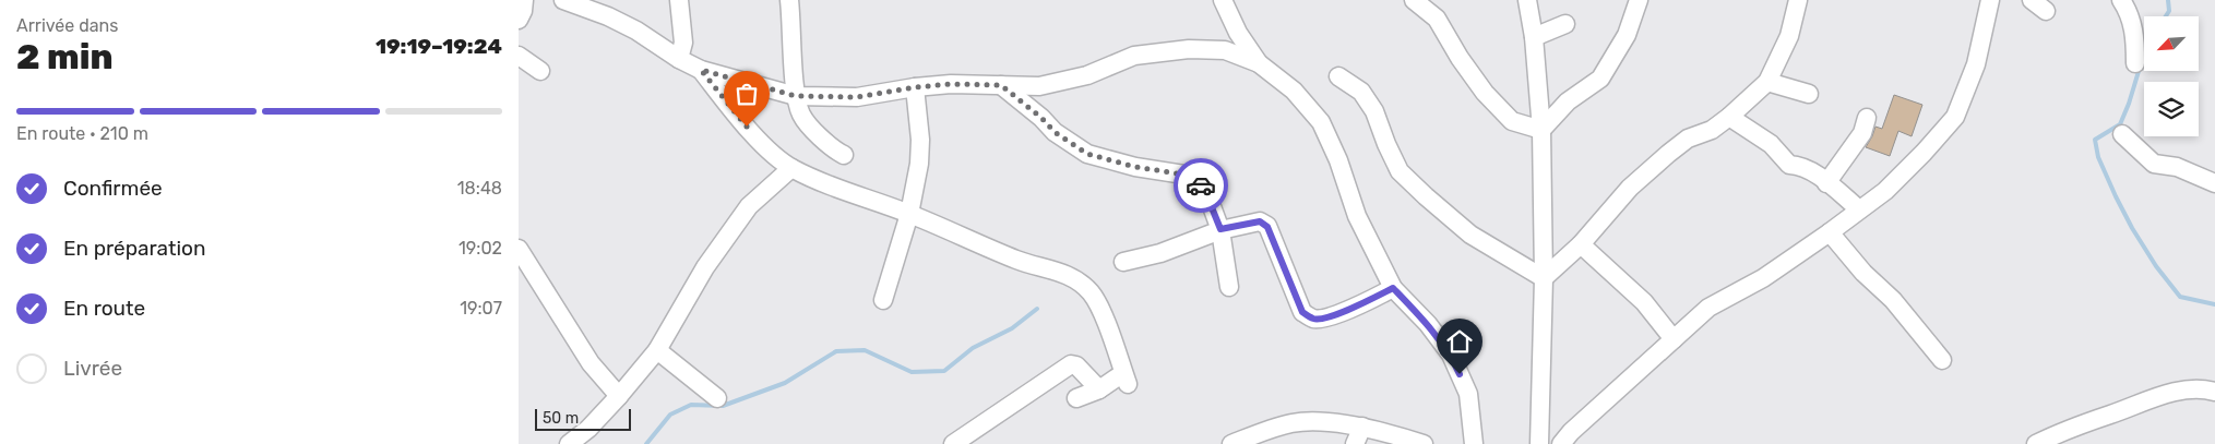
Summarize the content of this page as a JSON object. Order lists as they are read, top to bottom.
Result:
{
  "scale_bar": "50 m",
  "north": "bottom left",
  "page": {
    "heading": ["2 min", "Arrivée dans", "19:19–19:24"],
    "bar": "En route · 210 m",
    "list": [
      ["Confirmée", "18:48"],
      ["En préparation", "19:02"],
      ["En route", "19:07"],
      "Livrée"
    ],
    "scale": "50 m"
  }
}
